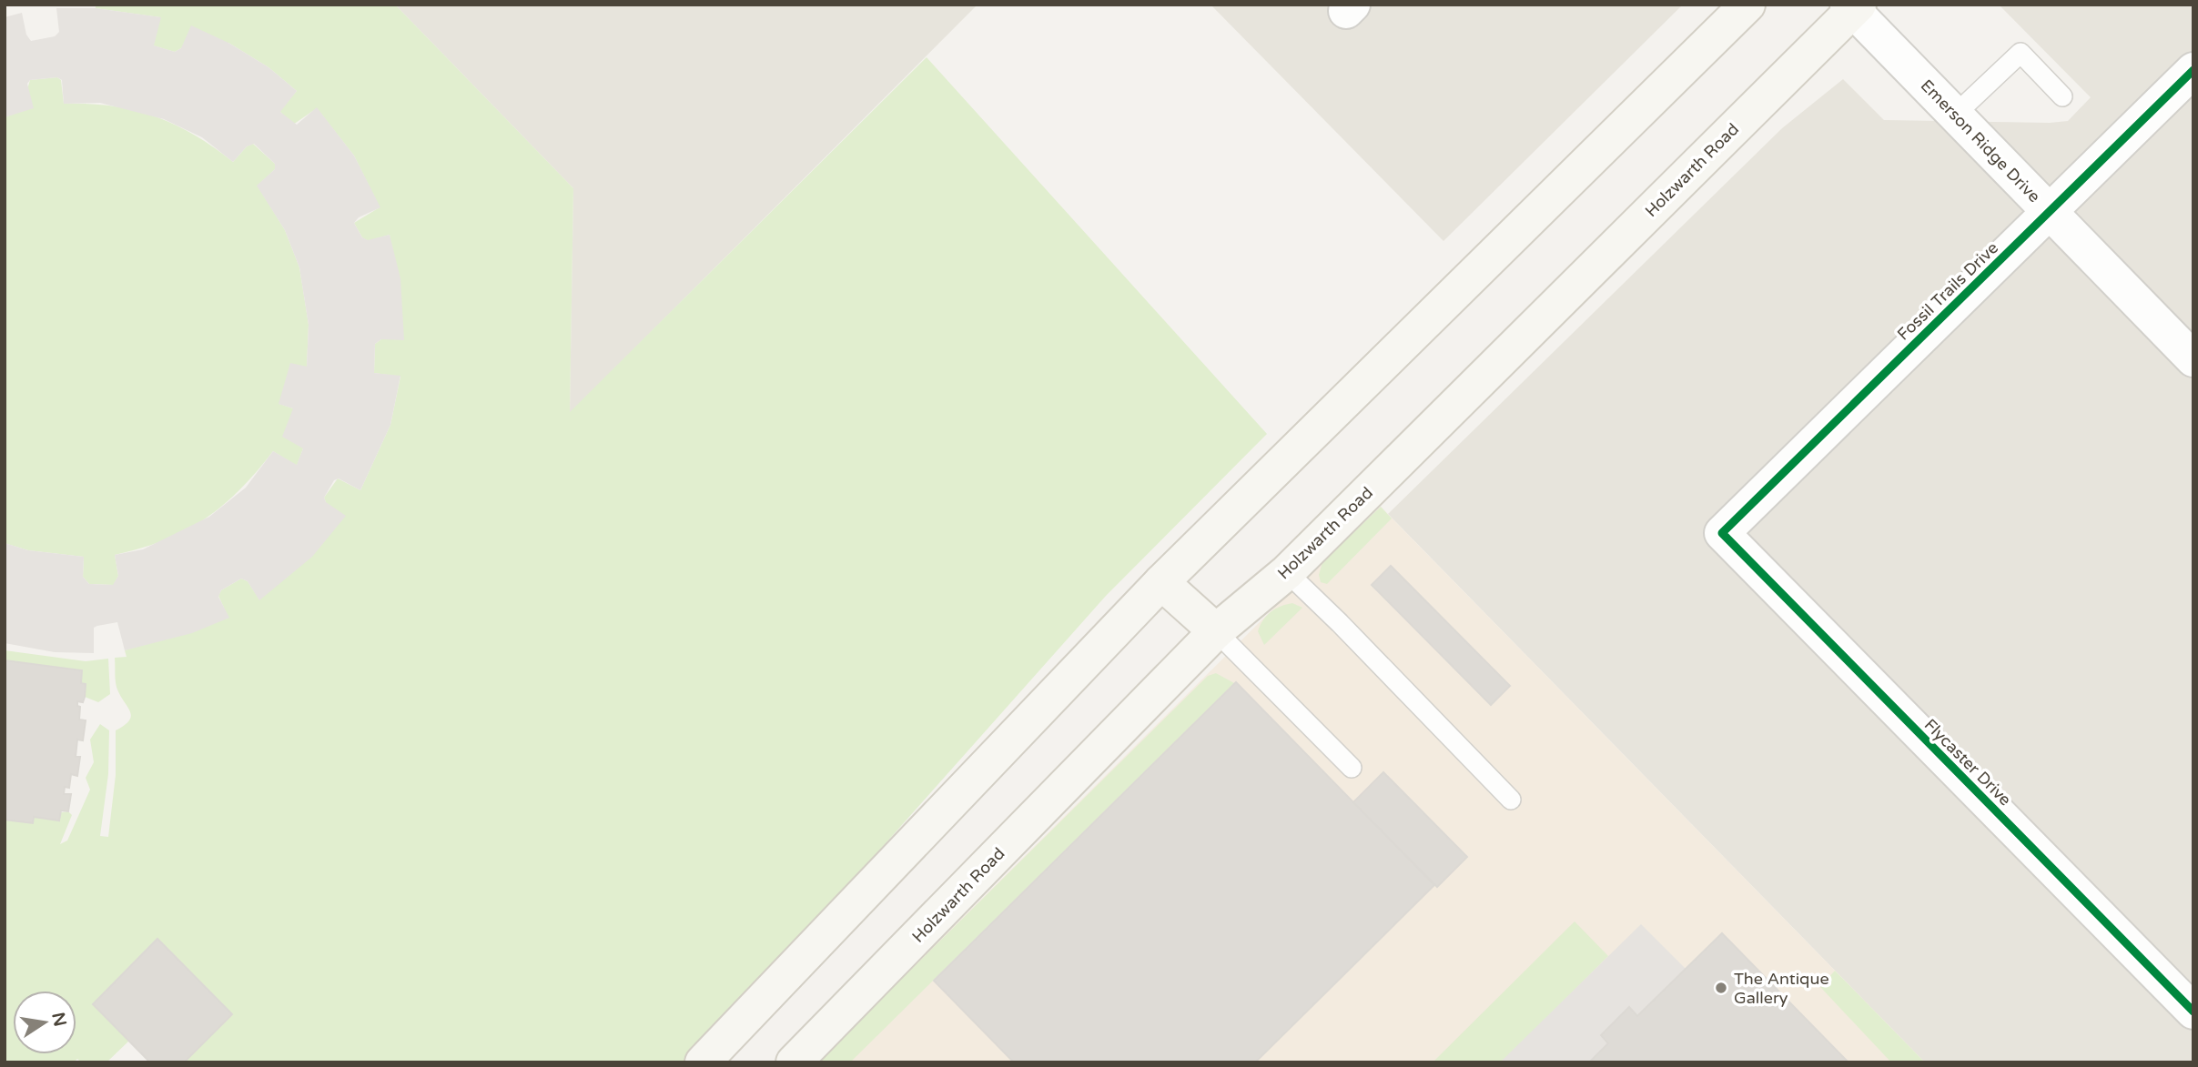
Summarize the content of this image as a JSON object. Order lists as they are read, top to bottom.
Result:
{
  "streets": {
    "main road": ["Holzwarth Road"],
    "street": ["Emerson Ridge Drive", "Fossil Trails Drive", "Flycaster Drive"]
  },
  "crossings": [
    ["Emerson Ridge Drive", "Holzwarth Road"],
    ["Emerson Ridge Drive", "Fossil Trails Drive"],
    ["Fossil Trails Drive", "Flycaster Drive"]
  ],
  "places": ["The Antique Gallery"],
  "north": "right"
}
